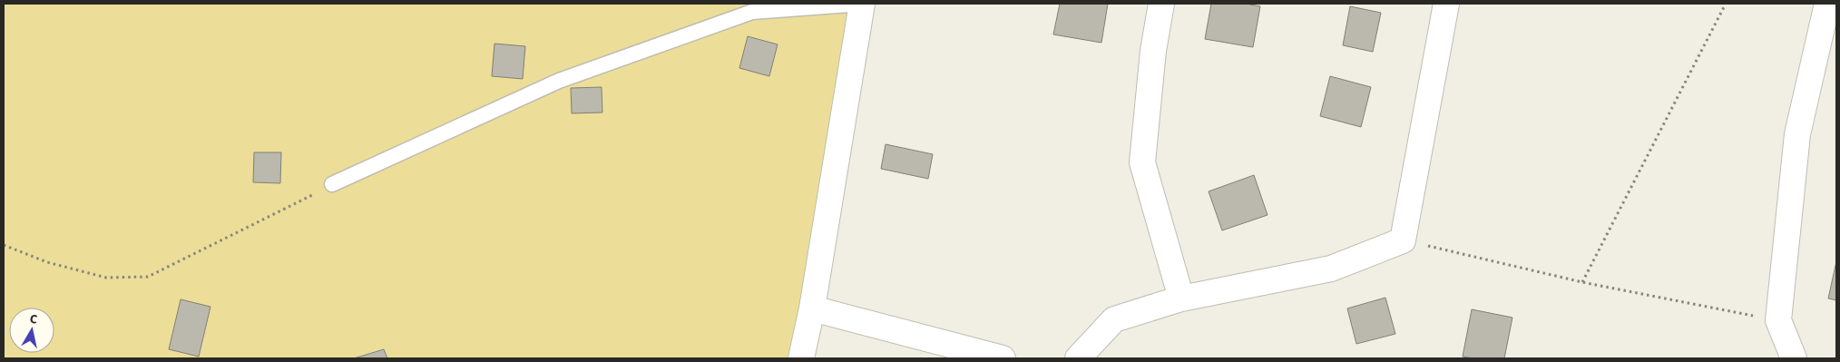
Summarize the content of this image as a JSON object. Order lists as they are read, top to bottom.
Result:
{
  "north": "top"
}
